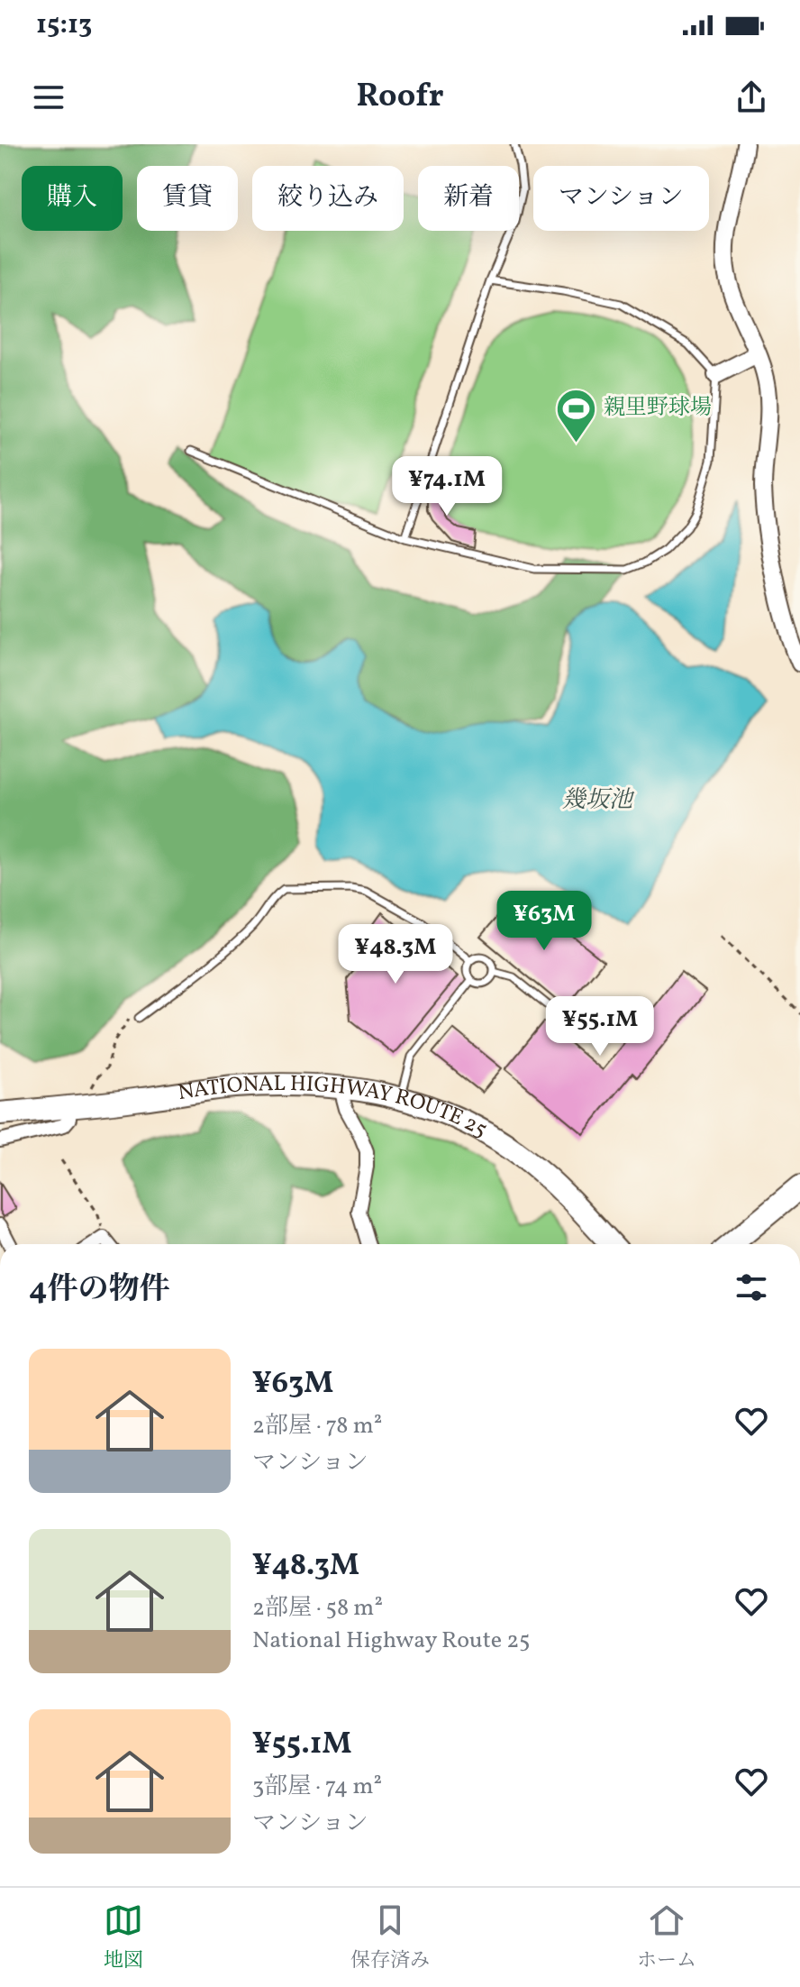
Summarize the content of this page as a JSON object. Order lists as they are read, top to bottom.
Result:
{
  "streets": {
    "main road": ["NATIONAL HIGHWAY ROUTE 25"]
  },
  "water": ["幾坂池"],
  "places": {
    "sports": ["親里野球場"]
  },
  "page": {
    "status": "15:13",
    "header": "Roofr",
    "chip": [
      "購入",
      "賃貸",
      "絞り込み",
      "新着",
      "マンション"
    ],
    "price": [
      "¥74.1M",
      "¥63M",
      "¥48.3M",
      "¥55.1M"
    ],
    "heading": "4件の物件",
    "list": [
      {
        "name": "¥63M",
        "note": "2部屋 · 78 m² · マンション"
      },
      {
        "name": "¥48.3M",
        "note": "2部屋 · 58 m² · National Highway Route 25"
      },
      {
        "name": "¥55.1M",
        "note": "3部屋 · 74 m² · マンション"
      }
    ],
    "tabs": ["地図", "保存済み", "ホーム"]
  }
}
